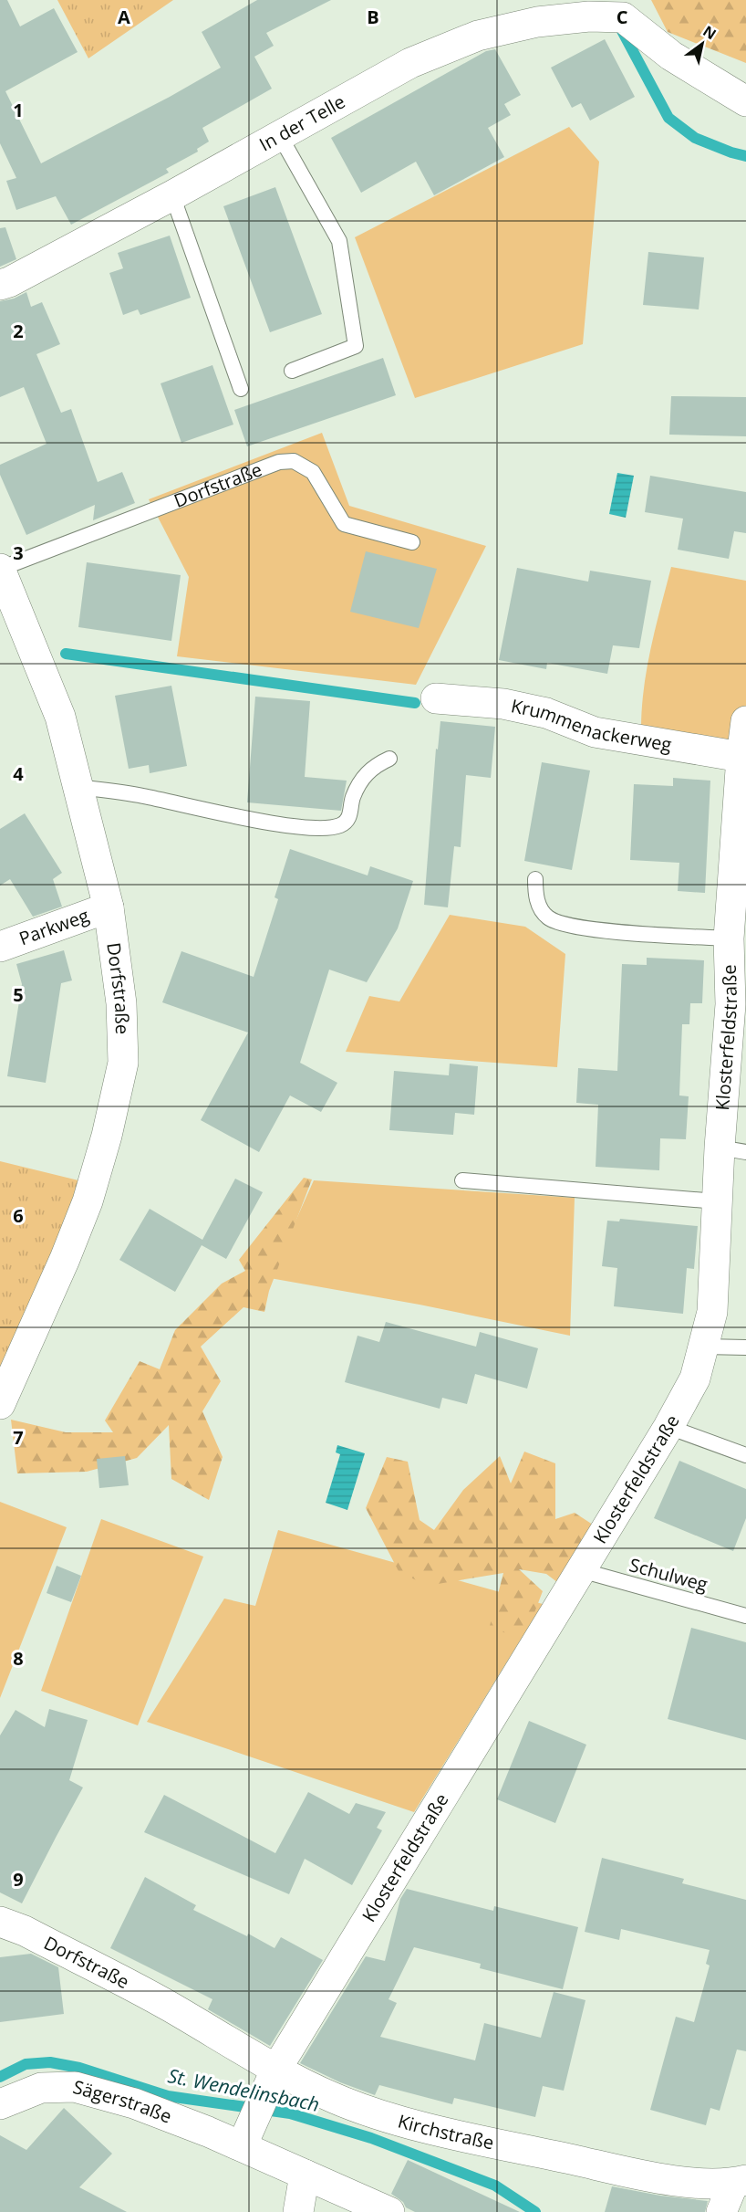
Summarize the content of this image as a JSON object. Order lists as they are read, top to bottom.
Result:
{
  "streets": {
    "street": [
      "In der Telle",
      "Dorfstraße",
      "Krummenackerweg",
      "Parkweg",
      "Klosterfeldstraße",
      "Sägerstraße",
      "Kirchstraße"
    ],
    "lane": ["Schulweg"]
  },
  "crossings": [
    ["Dorfstraße", "Parkweg"],
    ["Dorfstraße", "Kirchstraße"],
    ["Krummenackerweg", "Klosterfeldstraße"],
    ["Klosterfeldstraße", "Schulweg"],
    ["Klosterfeldstraße", "Sägerstraße"],
    ["Klosterfeldstraße", "Kirchstraße"]
  ],
  "water": ["St. Wendelinsbach"],
  "north": "top right",
  "grid": {
    "columns": ["A", "B", "C"],
    "rows": [
      "1",
      "2",
      "3",
      "4",
      "5",
      "6",
      "7",
      "8",
      "9"
    ]
  }
}
